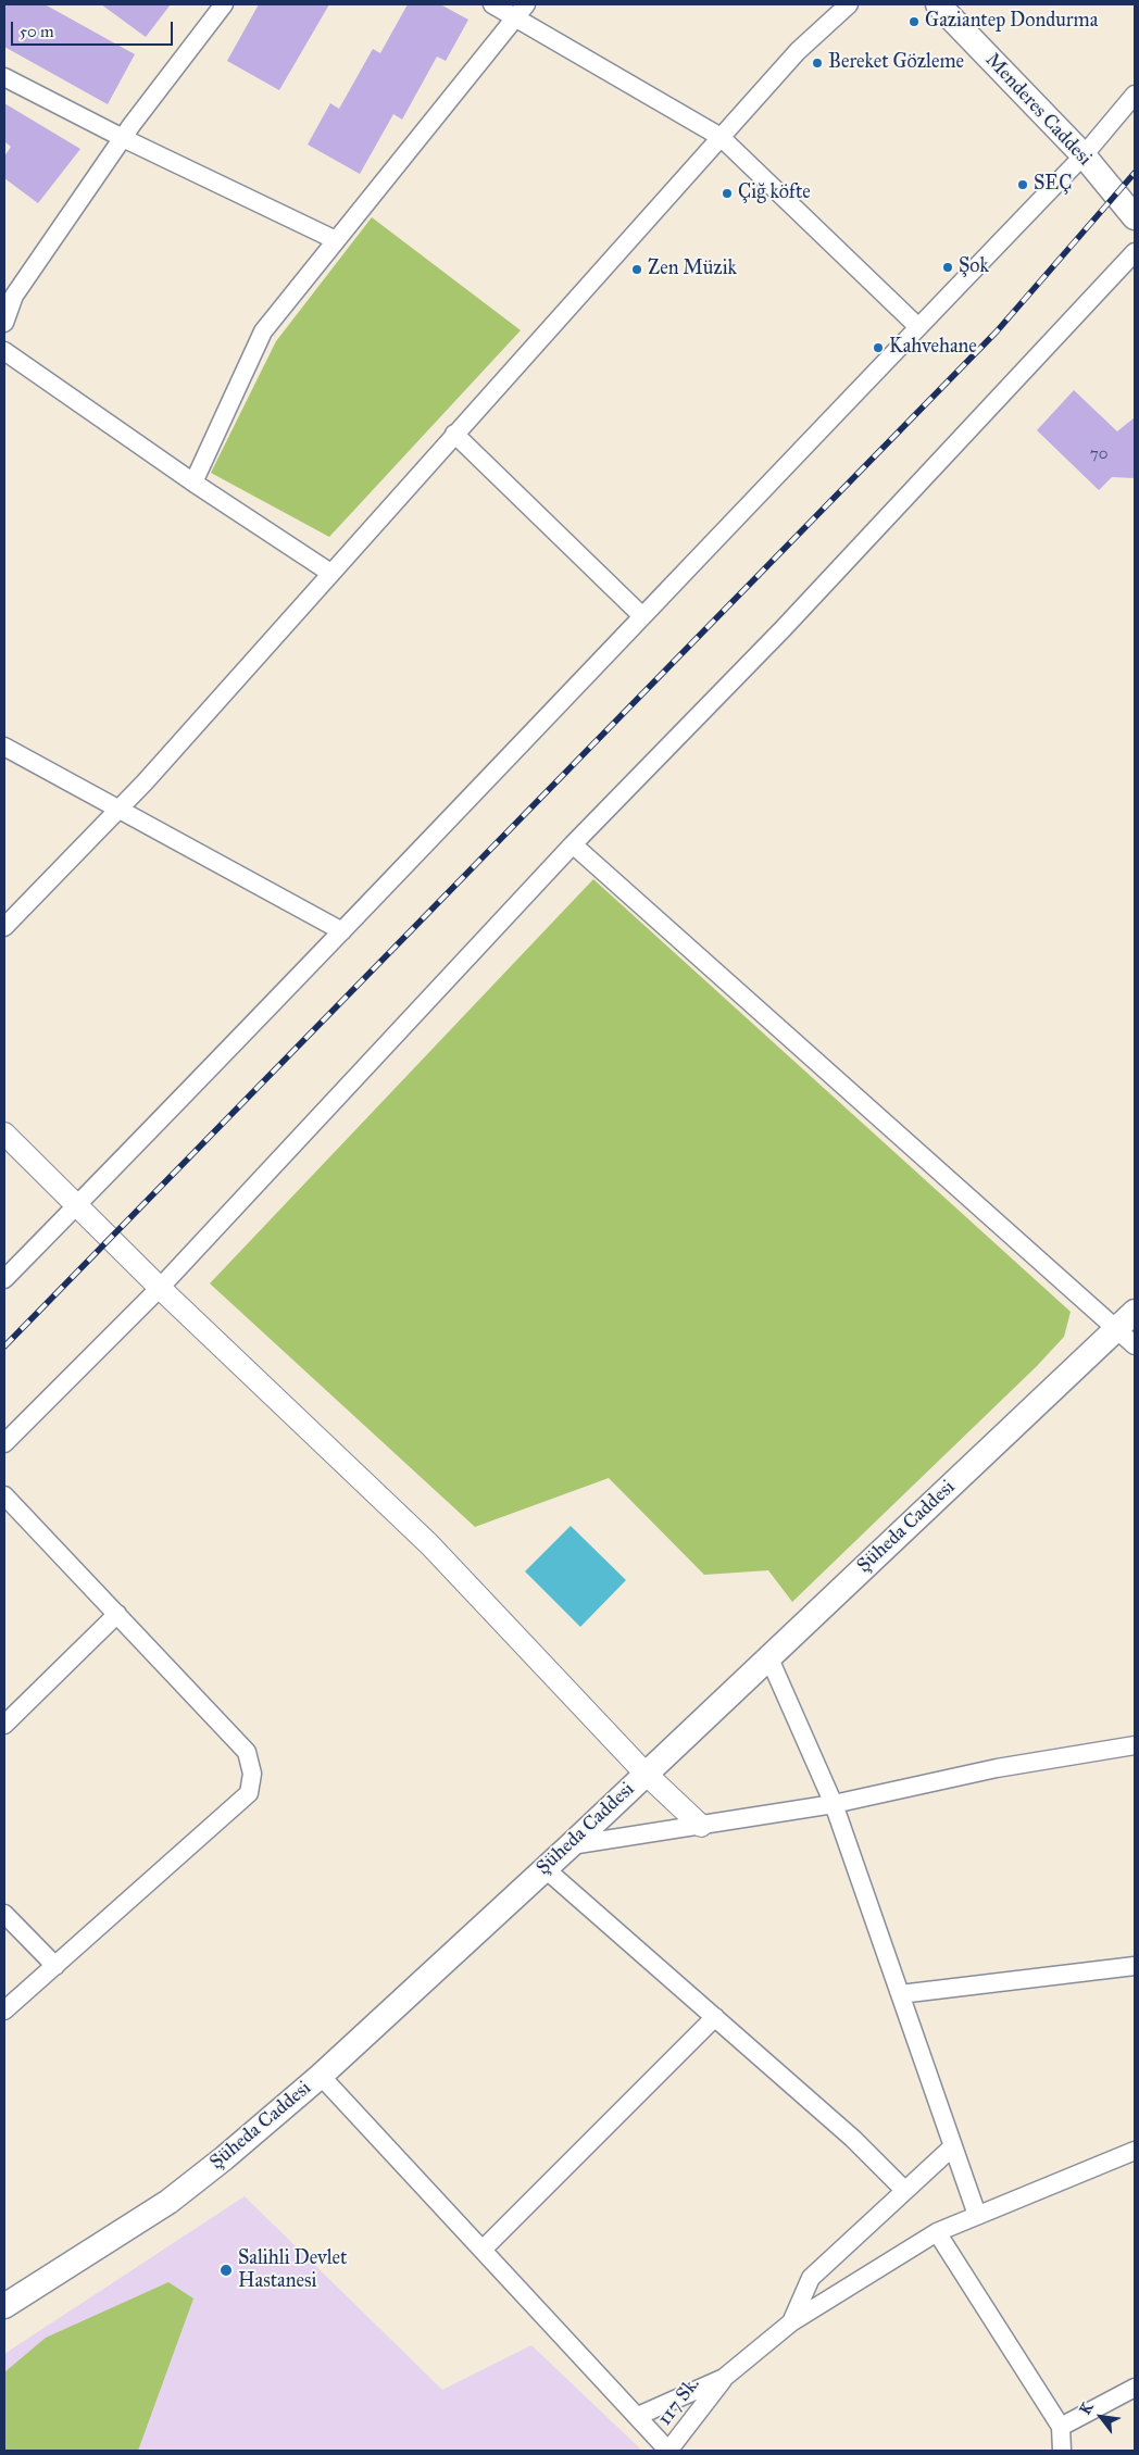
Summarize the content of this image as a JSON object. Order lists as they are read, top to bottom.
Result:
{
  "streets": {
    "main road": ["Menderes Caddesi", "Şüheda Caddesi"],
    "street": ["117 Sk."]
  },
  "places": [
    "Gaziantep Dondurma",
    "Bereket Gözleme",
    "SEÇ",
    "Çiğ köfte",
    "Şok",
    "Zen Müzik",
    "Kahvehane",
    "Salihli Devlet Hastanesi"
  ],
  "house_numbers": ["70"],
  "scale_bar": "50 m",
  "north": "top left"
}
